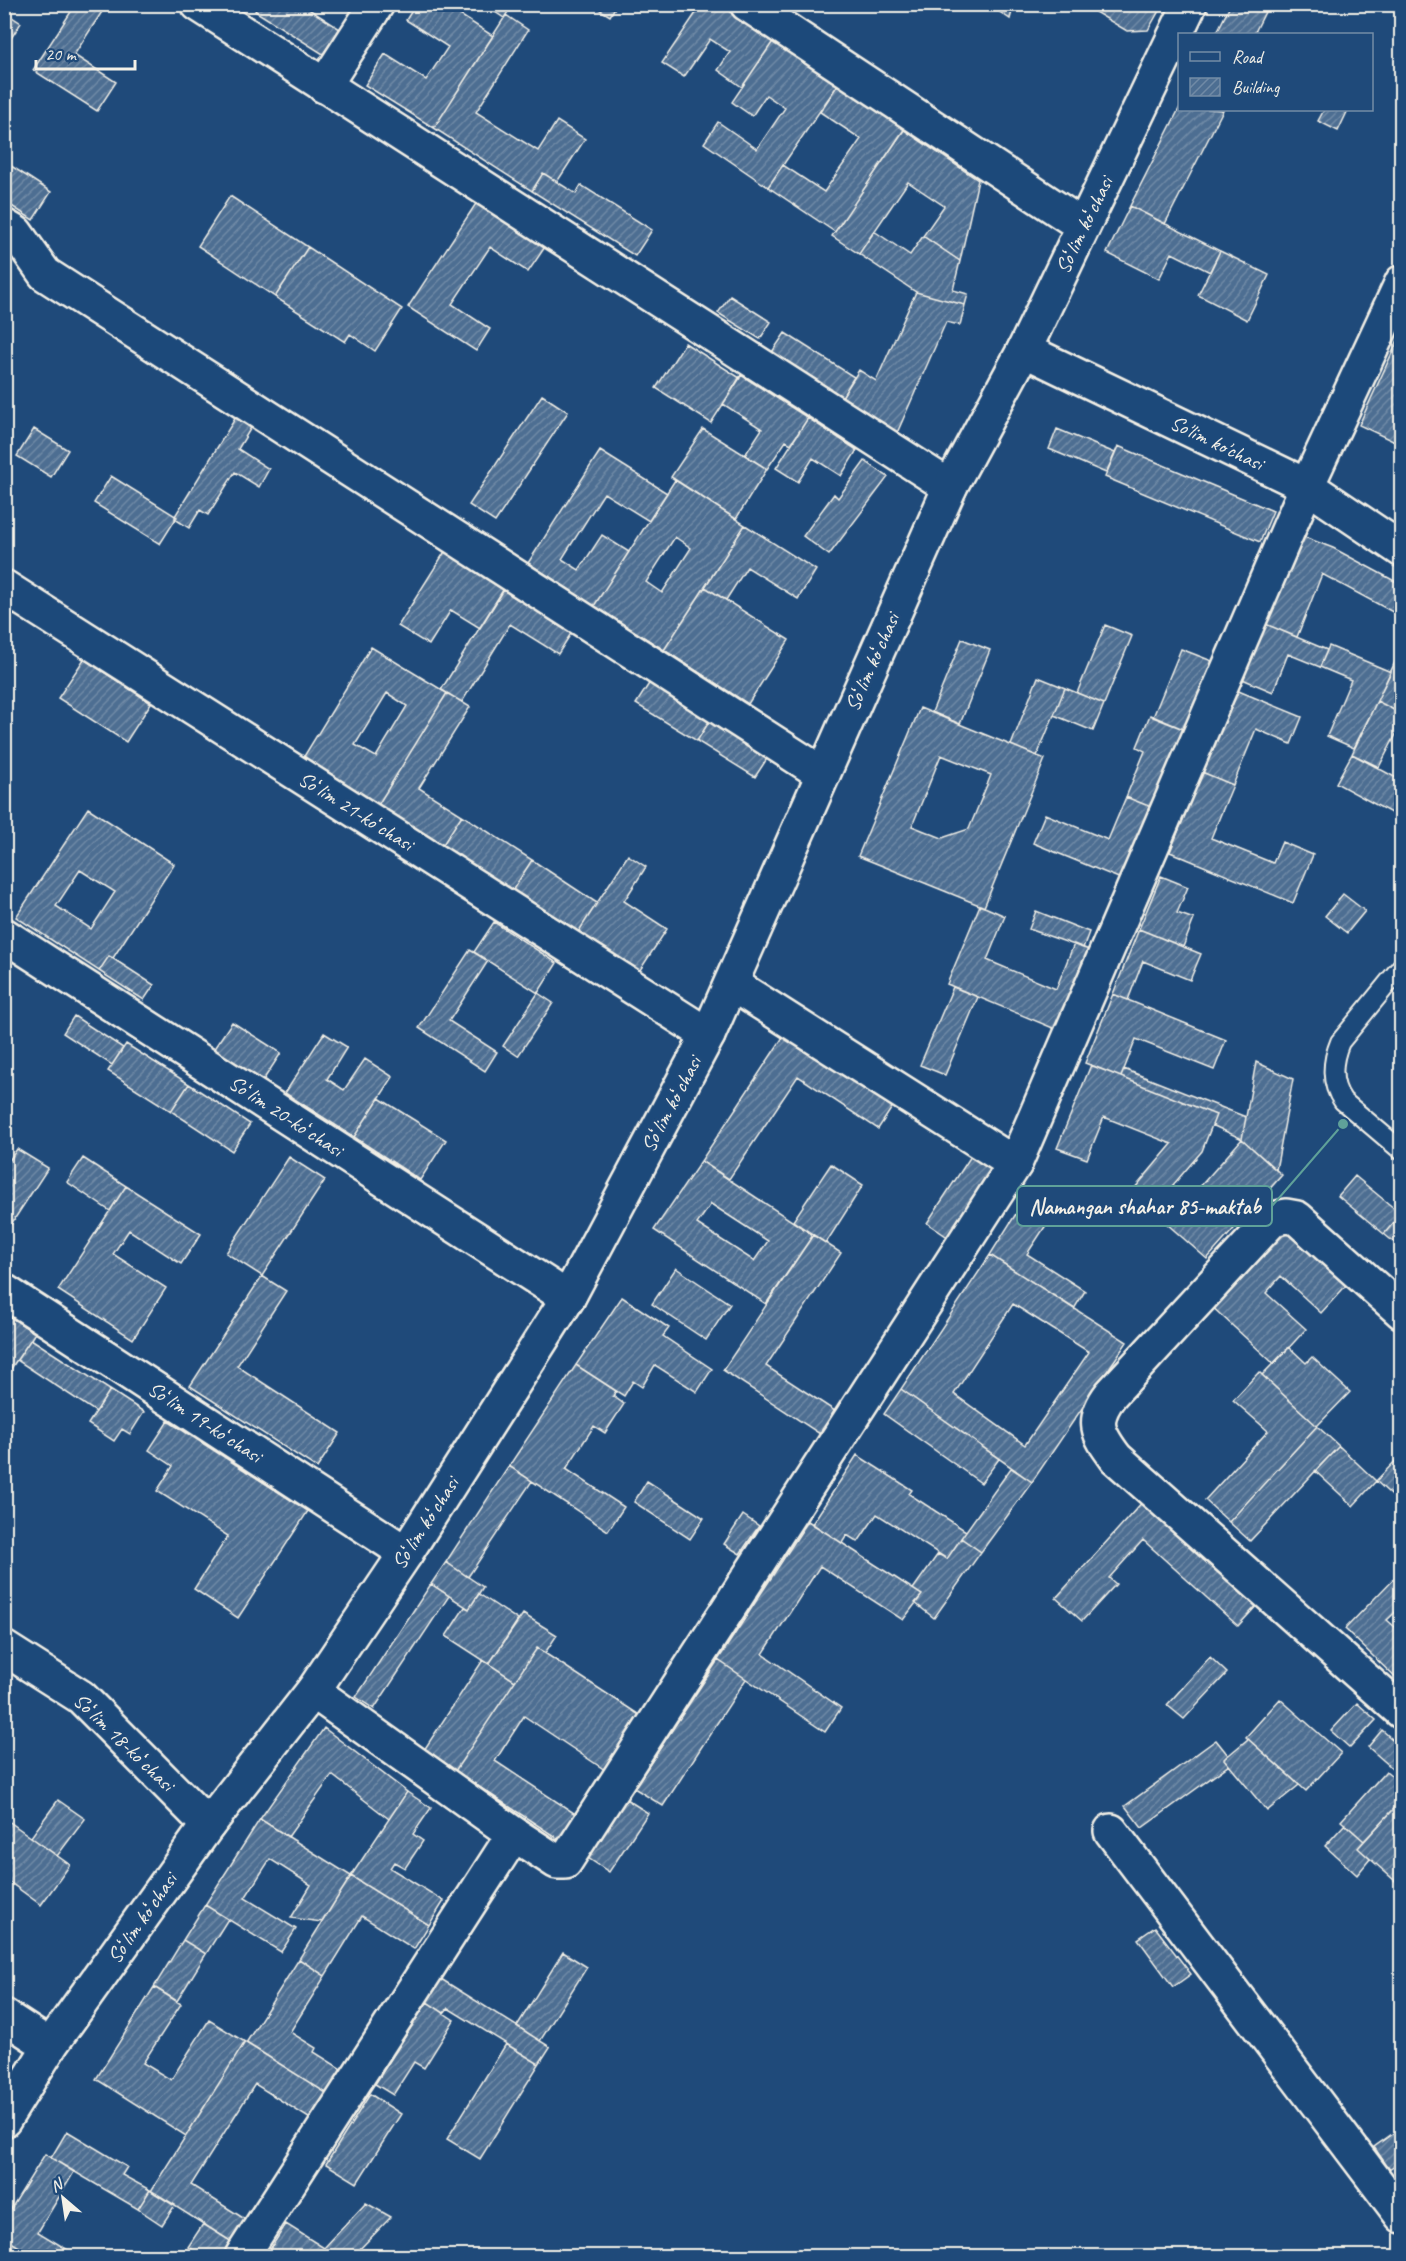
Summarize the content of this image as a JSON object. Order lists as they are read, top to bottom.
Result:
{
  "streets": {
    "street": [
      "Soʻlim koʻchasi",
      "So'lim ko'chasi",
      "Soʻlim 21-koʻchasi",
      "Soʻlim 20-koʻchasi",
      "Soʻlim 19-koʻchasi",
      "Soʻlim 18-koʻchasi"
    ]
  },
  "crossings": [
    ["Soʻlim koʻchasi", "So'lim ko'chasi"],
    ["Soʻlim koʻchasi", "Soʻlim 21-koʻchasi"],
    ["Soʻlim koʻchasi", "Soʻlim 20-koʻchasi"],
    ["Soʻlim koʻchasi", "Soʻlim 19-koʻchasi"],
    ["Soʻlim koʻchasi", "Soʻlim 18-koʻchasi"]
  ],
  "places": ["Namangan shahar 85-maktab"],
  "legend": ["Road", "Building"],
  "scale_bar": "20 m",
  "north": "top left"
}
